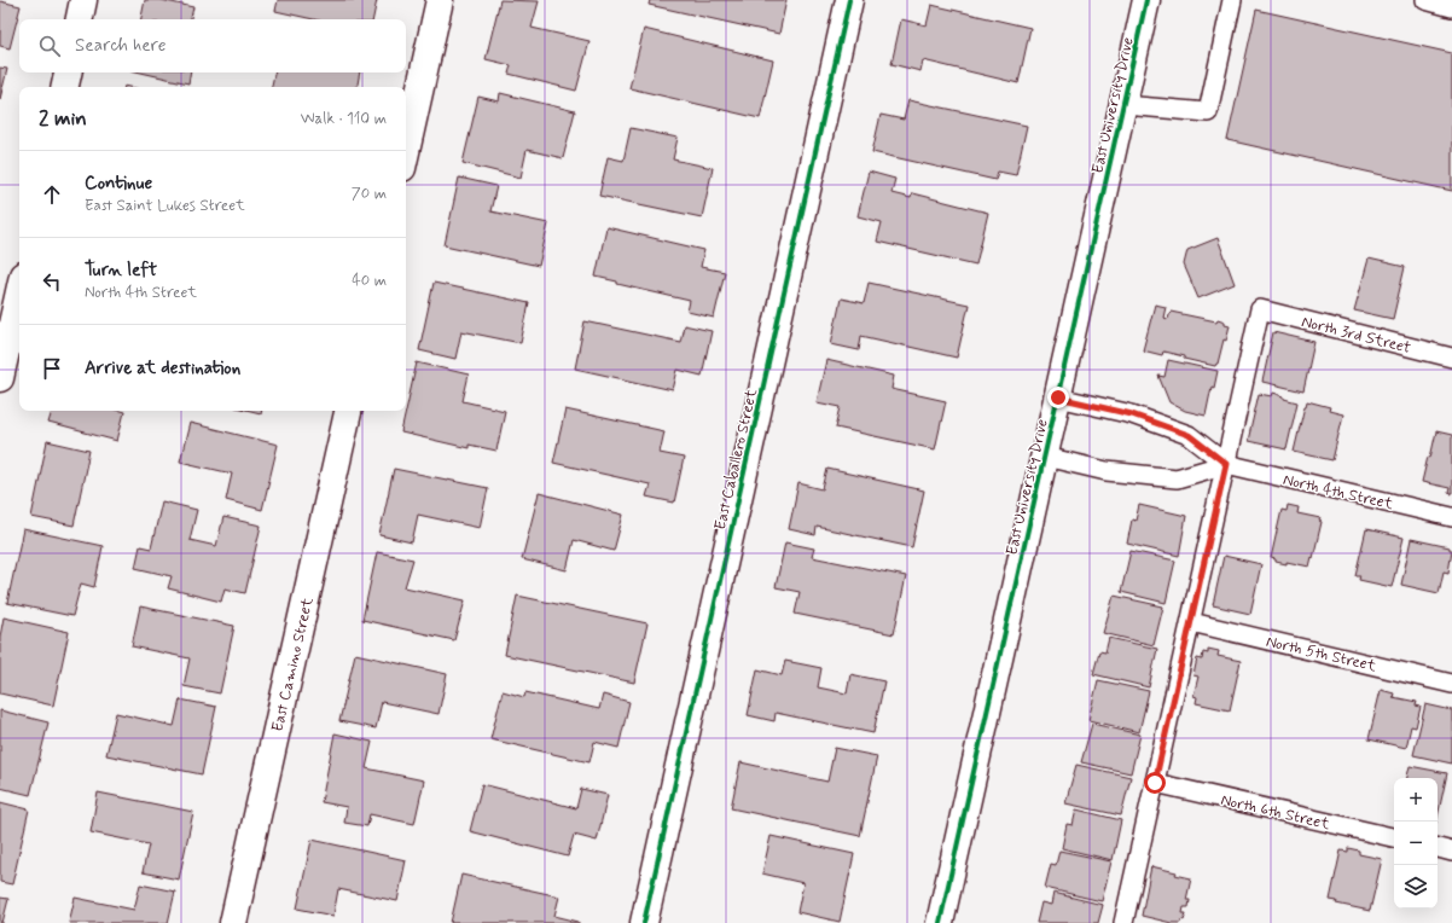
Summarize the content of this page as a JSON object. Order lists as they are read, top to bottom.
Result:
{
  "streets": {
    "street": ["East University Drive", "East Caballero Street", "East Camino Street"],
    "lane": [
      "North 3rd Street",
      "North 4th Street",
      "North 5th Street",
      "North 6th Street"
    ]
  },
  "crossings": [
    ["East University Drive", "North 4th Street"],
    ["North 3rd Street", "North 4th Street"]
  ],
  "page": {
    "search": "Search here",
    "heading": ["2 min", "Walk · 110 m"],
    "list": [
      ["Continue", "East Saint Lukes Street", "70 m"],
      ["Turn left", "North 4th Street", "40 m"],
      "Arrive at destination"
    ],
    "map_buttons": ["+", "−"]
  }
}
